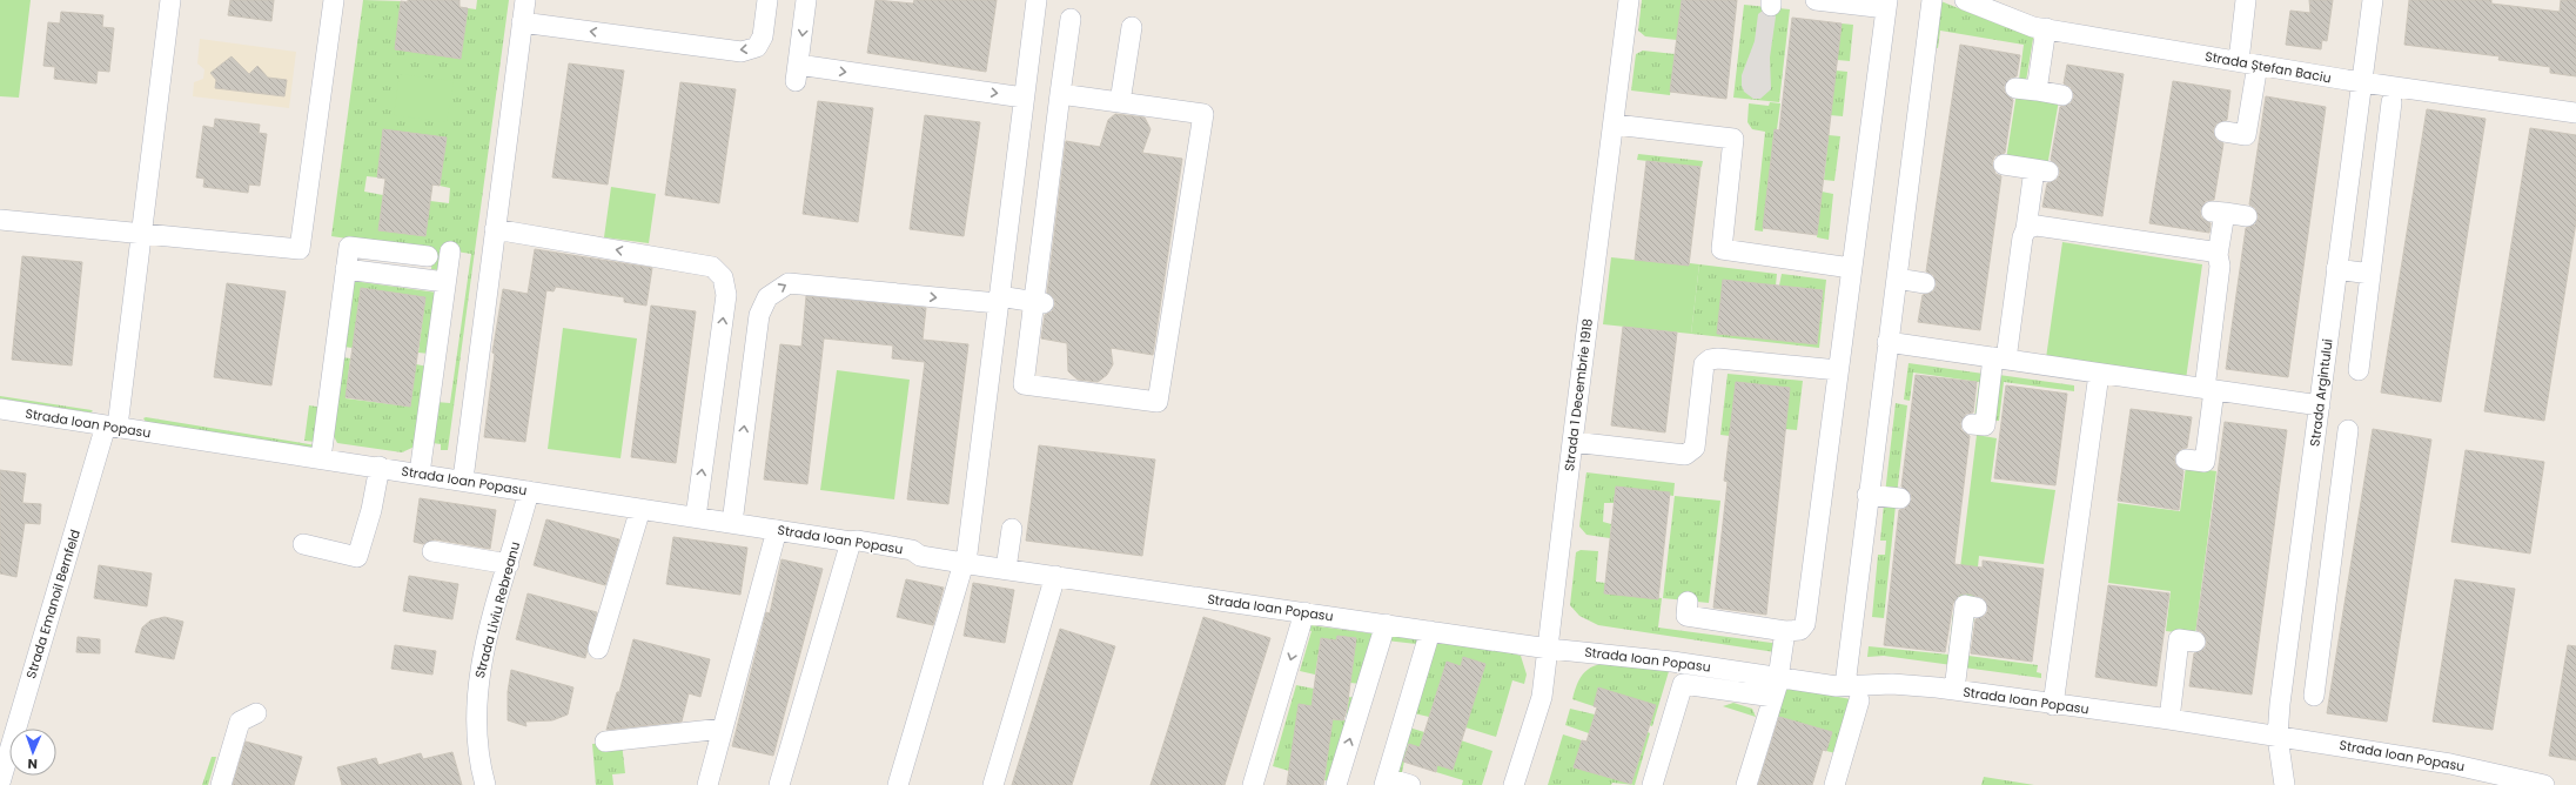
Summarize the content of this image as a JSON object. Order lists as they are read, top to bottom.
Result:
{
  "streets": {
    "street": [
      "Strada Ștefan Baciu",
      "Strada Argintului",
      "Strada 1 Decembrie 1918",
      "Strada Ioan Popasu",
      "Strada Emanoil Bernfeld",
      "Strada Liviu Rebreanu"
    ]
  },
  "crossings": [
    ["Strada Ștefan Baciu", "Strada Argintului"],
    ["Strada Argintului", "Strada Ioan Popasu"],
    ["Strada 1 Decembrie 1918", "Strada Ioan Popasu"],
    ["Strada Ioan Popasu", "Strada Emanoil Bernfeld"],
    ["Strada Ioan Popasu", "Strada Liviu Rebreanu"]
  ],
  "north": "bottom"
}
